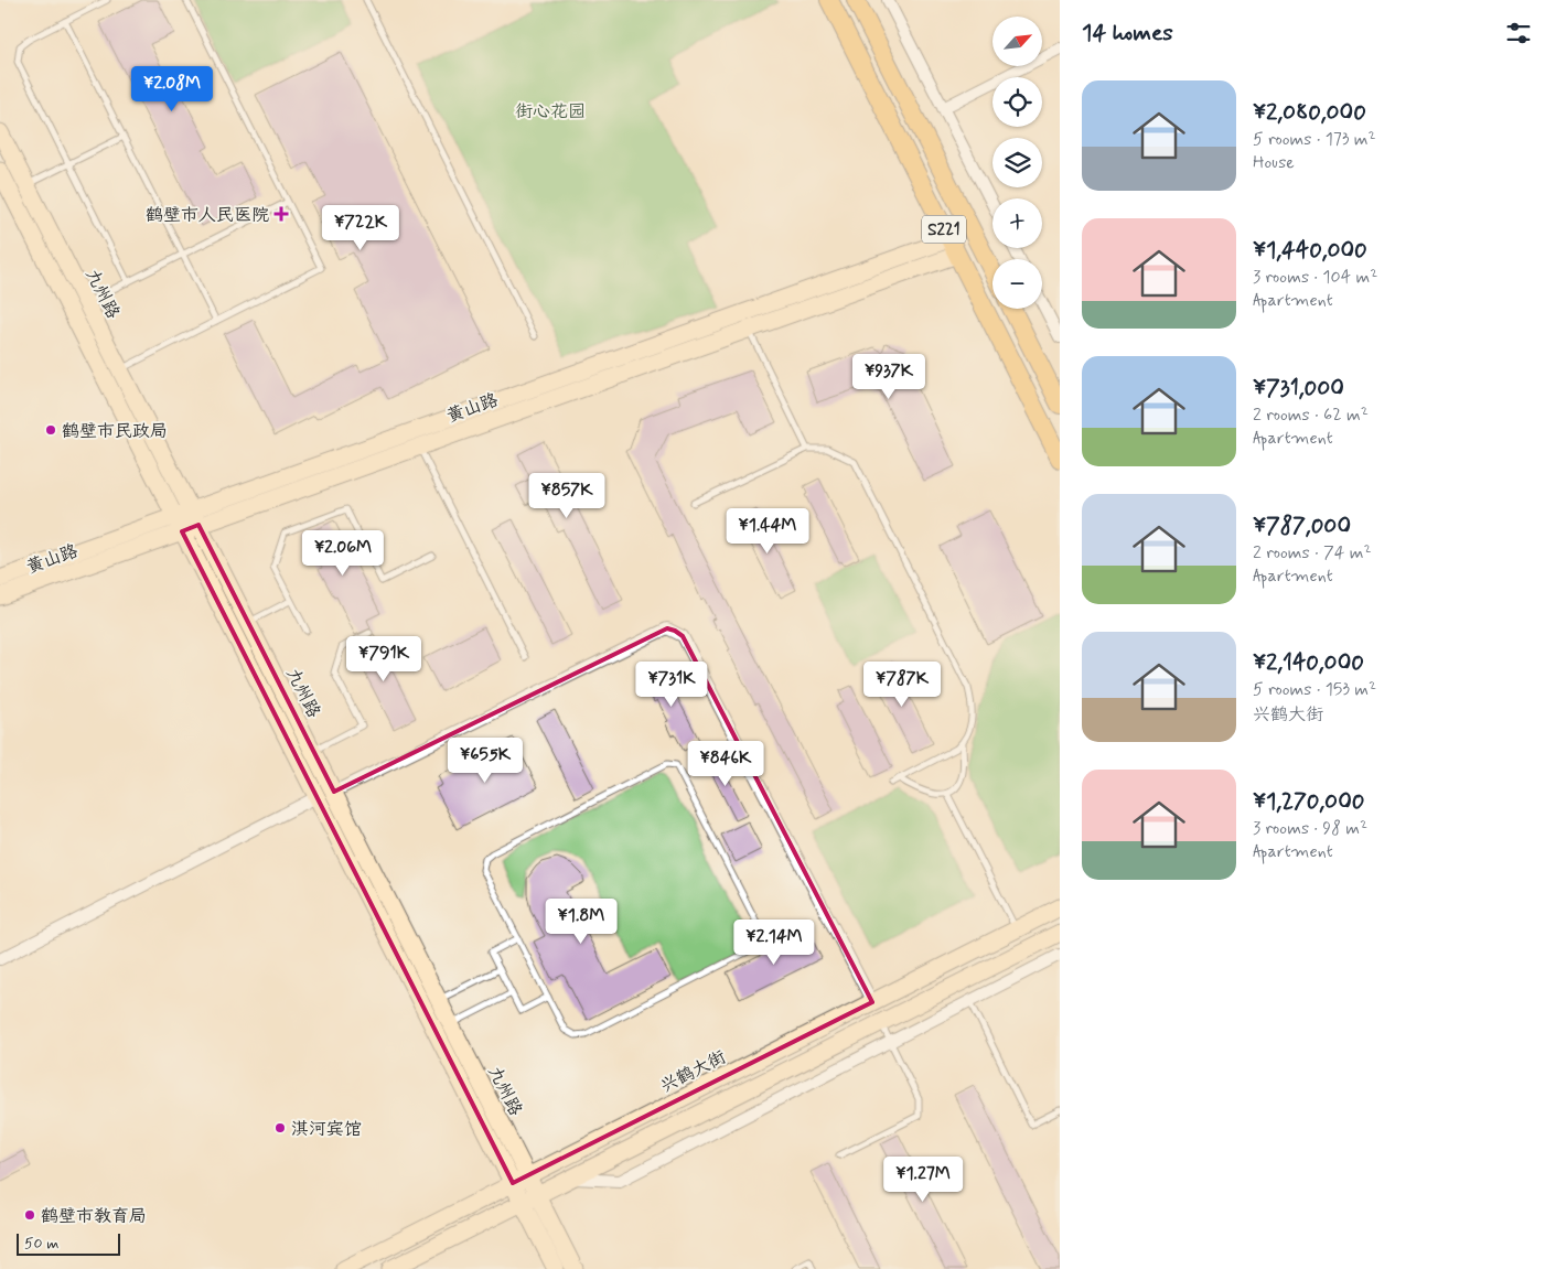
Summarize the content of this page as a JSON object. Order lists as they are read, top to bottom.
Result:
{
  "streets": {
    "main road": ["S221"],
    "street": ["九州路", "黄山路", "兴鹤大街"]
  },
  "crossings": [
    ["S221", "黄山路"],
    ["九州路", "黄山路"],
    ["九州路", "兴鹤大街"]
  ],
  "parks": ["街心花园"],
  "places": {
    "health": ["鹤壁市人民医院"],
    "other": ["鹤壁市民政局", "淇河宾馆", "鹤壁市教育局"]
  },
  "scale_bar": "50 m",
  "north": "top right",
  "page": {
    "heading": "14 homes",
    "map_buttons": ["+", "−"],
    "price": [
      "¥2.08M",
      "¥722K",
      "¥937K",
      "¥857K",
      "¥1.44M",
      "¥2.06M",
      "¥791K",
      "¥731K",
      "¥787K",
      "¥655K",
      "¥846K",
      "¥1.8M",
      "¥2.14M",
      "¥1.27M"
    ],
    "list": [
      {
        "name": "¥2,080,000",
        "note": "5 rooms · 173 m² · House"
      },
      {
        "name": "¥1,440,000",
        "note": "3 rooms · 104 m² · Apartment"
      },
      {
        "name": "¥731,000",
        "note": "2 rooms · 62 m² · Apartment"
      },
      {
        "name": "¥787,000",
        "note": "2 rooms · 74 m² · Apartment"
      },
      {
        "name": "¥2,140,000",
        "note": "5 rooms · 153 m² · 兴鹤大街"
      },
      {
        "name": "¥1,270,000",
        "note": "3 rooms · 98 m² · Apartment"
      }
    ],
    "scale": "50 m"
  }
}
